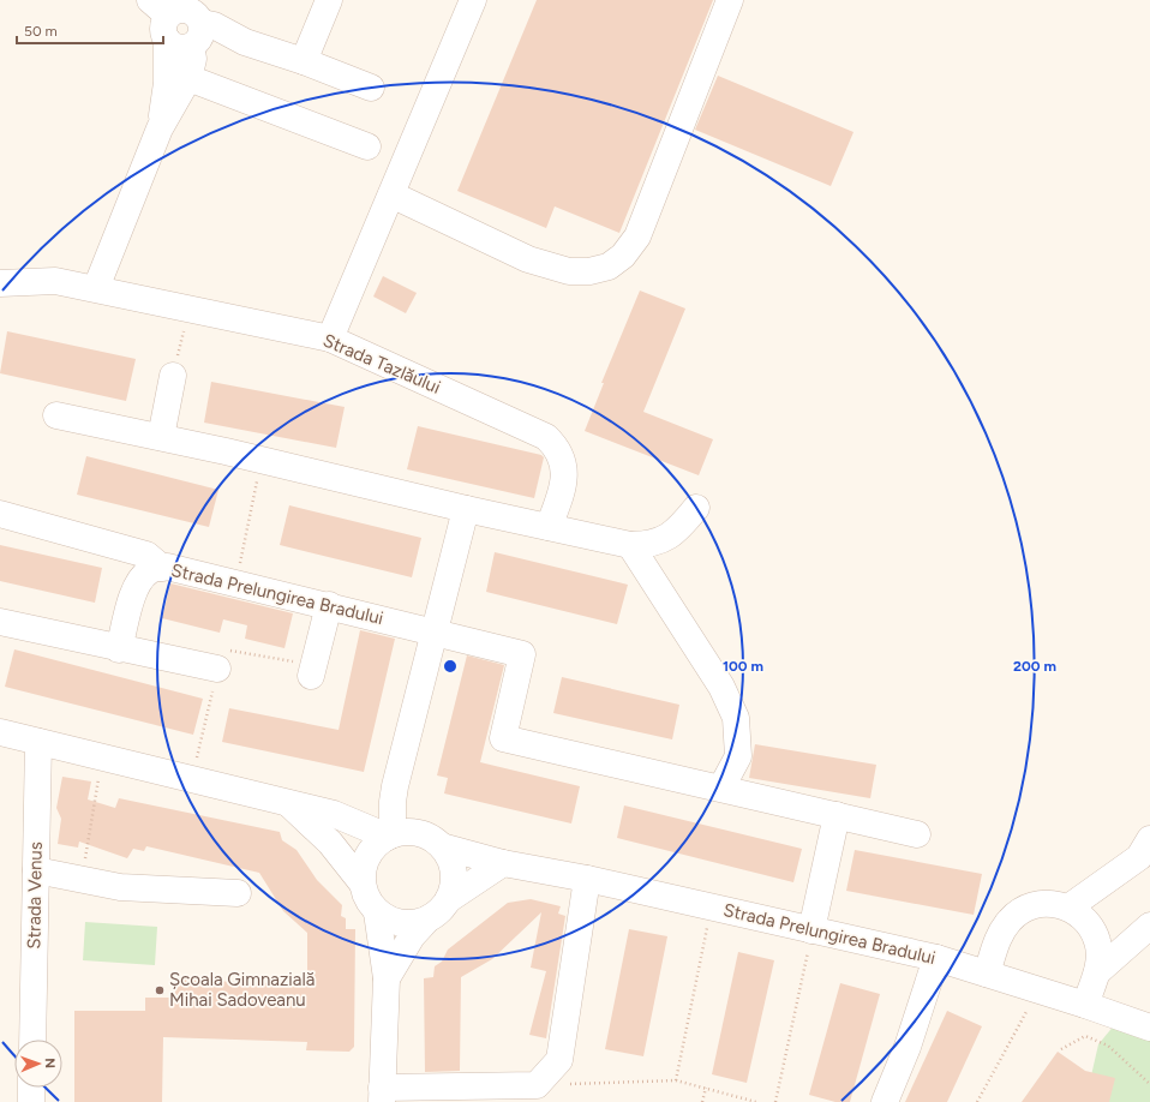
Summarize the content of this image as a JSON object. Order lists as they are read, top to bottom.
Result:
{
  "streets": {
    "street": ["Strada Tazlăului", "Strada Prelungirea Bradului", "Strada Venus"]
  },
  "places": ["Școala Gimnazială Mihai Sadoveanu"],
  "scale_bar": "50 m",
  "north": "right",
  "rings": ["100 m", "200 m"]
}
